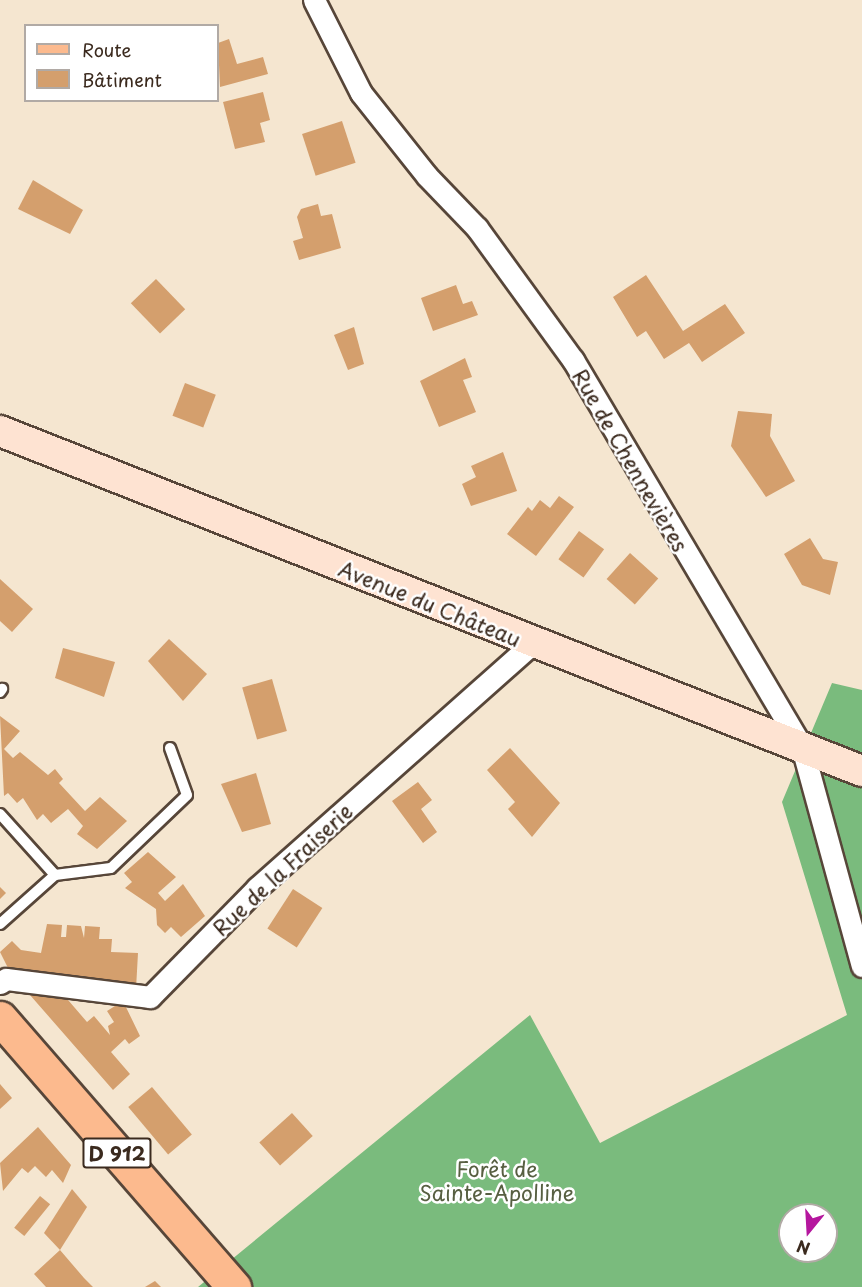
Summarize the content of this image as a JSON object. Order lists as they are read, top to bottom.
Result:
{
  "streets": {
    "main road": ["Avenue du Château", "D 912"],
    "street": ["Rue de Chennevières", "Rue de la Fraiserie"]
  },
  "crossings": [
    ["Rue de Chennevières", "Avenue du Château"],
    ["Avenue du Château", "Rue de la Fraiserie"]
  ],
  "parks": ["Forêt de Sainte-Apolline"],
  "legend": ["Route", "Bâtiment"],
  "north": "bottom"
}
